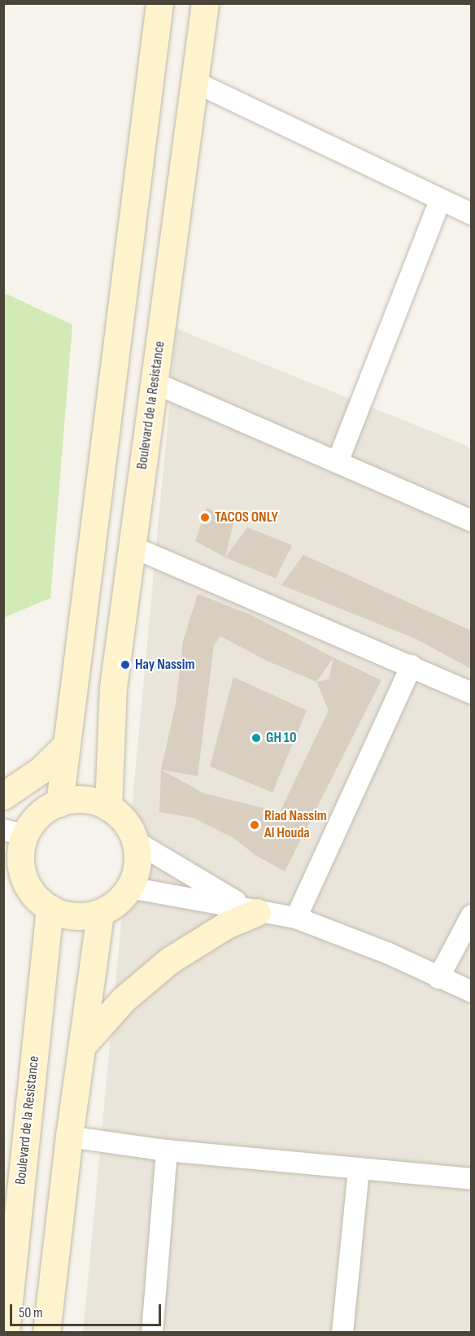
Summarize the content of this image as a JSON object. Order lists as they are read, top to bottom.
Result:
{
  "streets": {
    "main road": ["Boulevard de la Resistance"]
  },
  "places": [
    "TACOS ONLY",
    "Hay Nassim",
    "GH 10",
    "Riad Nassim Al Houda"
  ],
  "scale_bar": "50 m"
}
